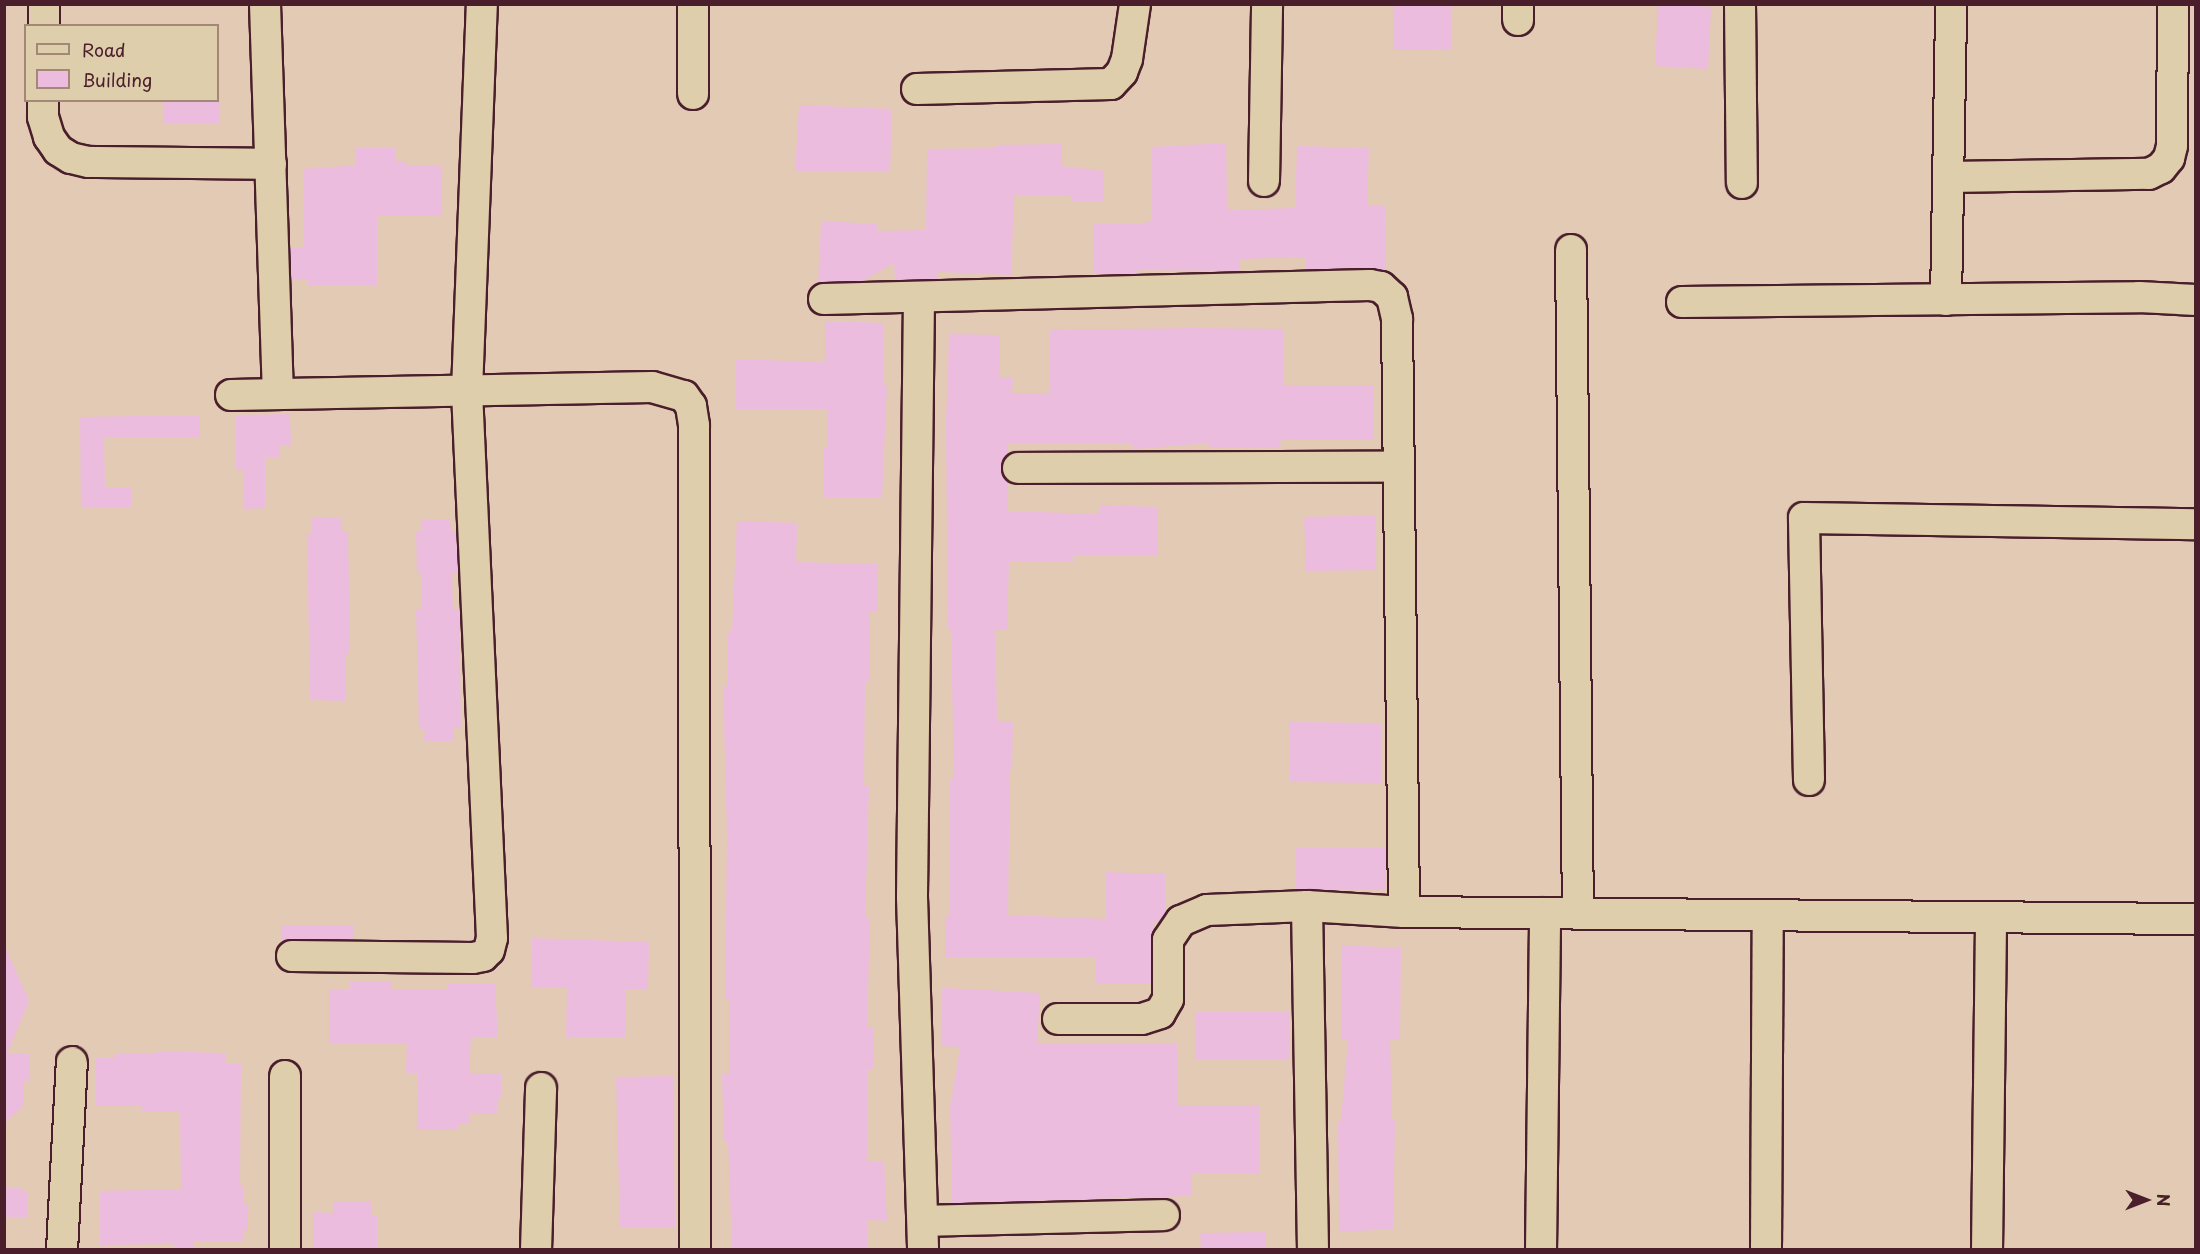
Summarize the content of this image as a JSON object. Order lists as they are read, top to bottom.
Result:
{
  "legend": ["Road", "Building"],
  "north": "right"
}
